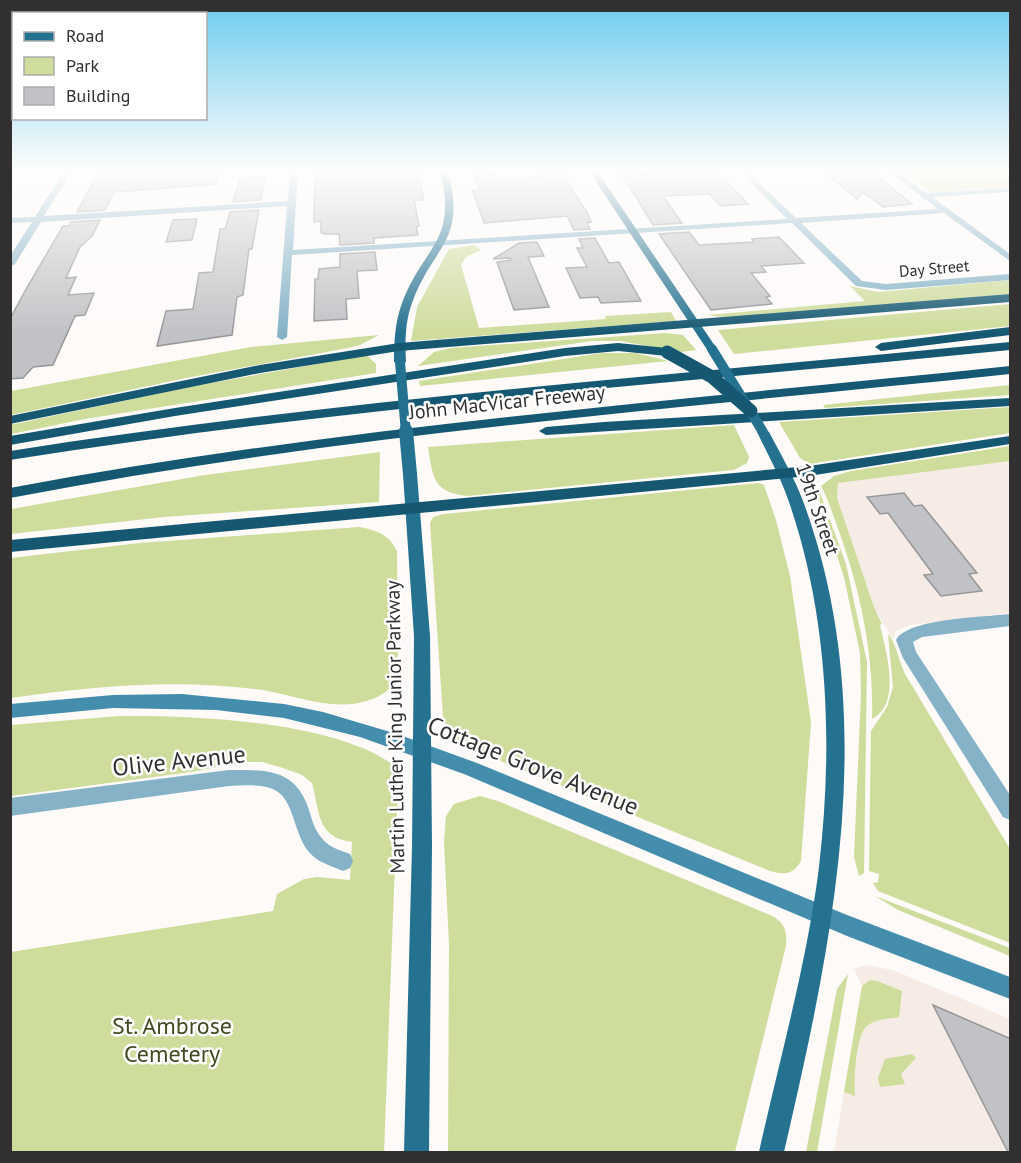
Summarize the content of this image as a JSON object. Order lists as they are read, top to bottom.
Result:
{
  "streets": {
    "highway": ["John MacVicar Freeway"],
    "main road": ["19th Street", "Martin Luther King Junior Parkway"],
    "street": ["Day Street", "Olive Avenue", "Cottage Grove Avenue"]
  },
  "crossings": [
    ["19th Street", "Cottage Grove Avenue"],
    ["Martin Luther King Junior Parkway", "Cottage Grove Avenue"]
  ],
  "parks": ["St. Ambrose Cemetery"],
  "legend": ["Road", "Park", "Building"]
}
